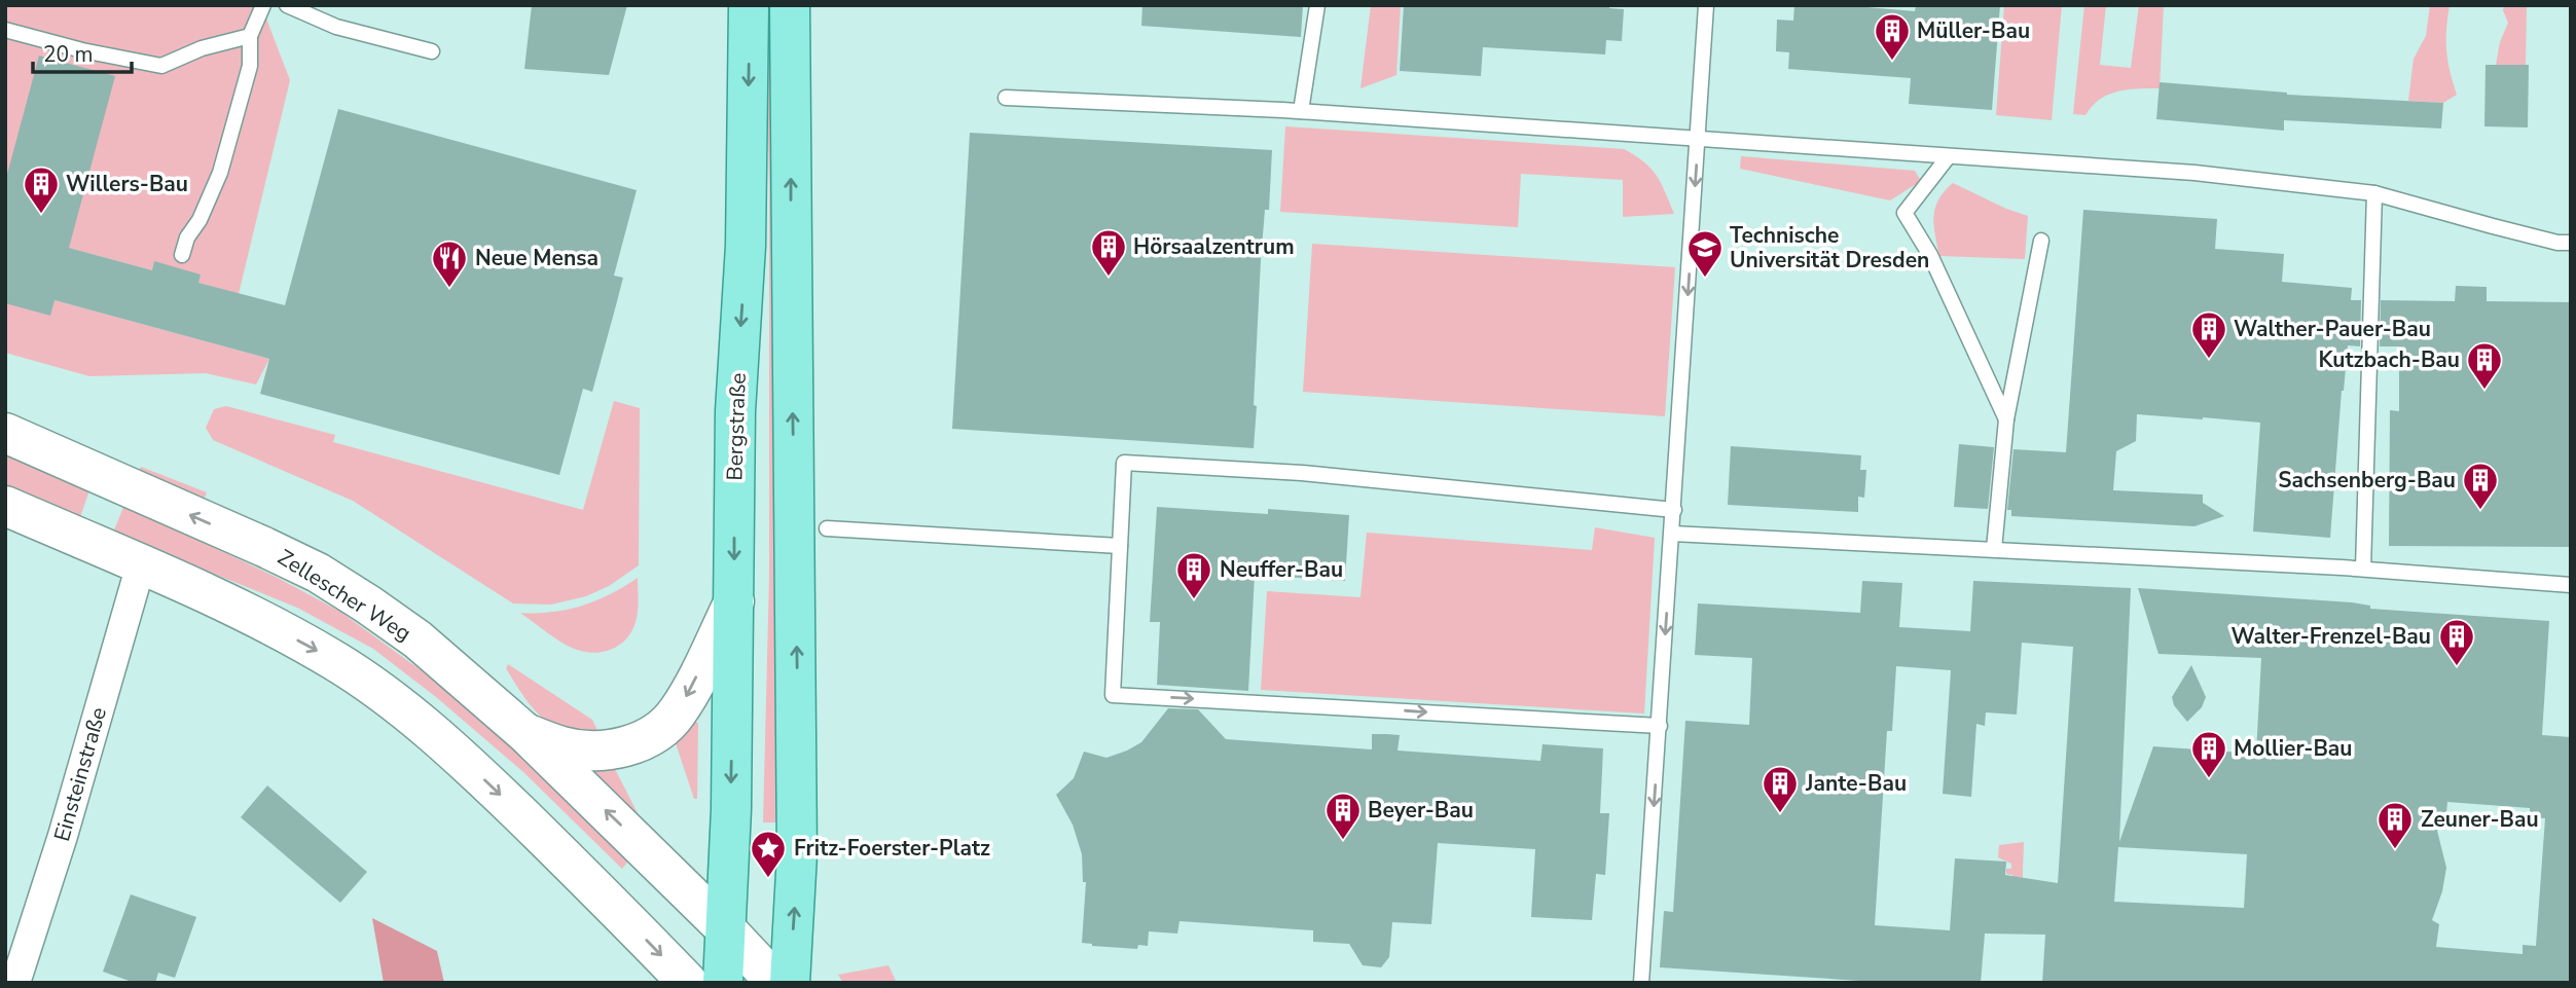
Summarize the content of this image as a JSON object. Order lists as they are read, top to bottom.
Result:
{
  "streets": {
    "main road": ["Bergstraße", "Zellescher Weg"],
    "street": ["Einsteinstraße"]
  },
  "crossings": [
    ["Bergstraße", "Zellescher Weg"]
  ],
  "places": {
    "building": [
      "Müller-Bau",
      "Willers-Bau",
      "Hörsaalzentrum",
      "Walther-Pauer-Bau",
      "Kutzbach-Bau",
      "Sachsenberg-Bau",
      "Neuffer-Bau",
      "Walter-Frenzel-Bau",
      "Mollier-Bau",
      "Jante-Bau",
      "Beyer-Bau",
      "Zeuner-Bau"
    ],
    "school or university": ["Technische Universität Dresden"],
    "restaurant": ["Neue Mensa"],
    "place": ["Fritz-Foerster-Platz"]
  },
  "scale_bar": "20 m"
}
